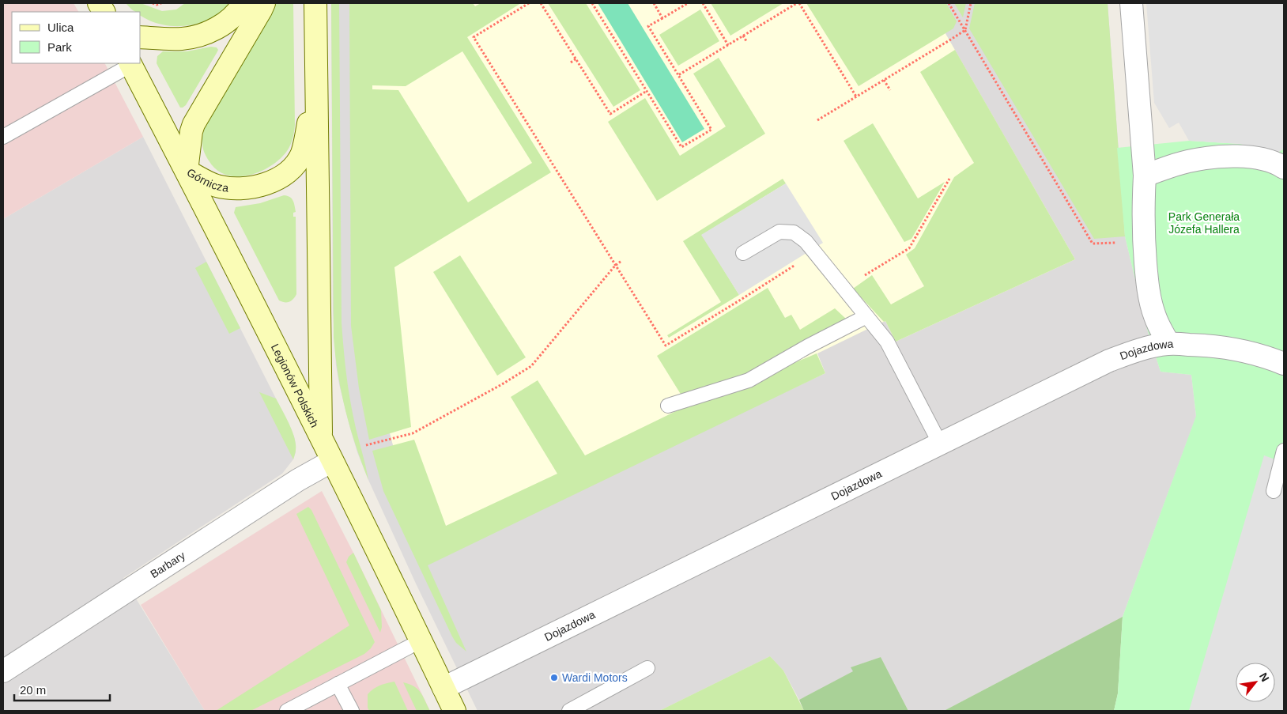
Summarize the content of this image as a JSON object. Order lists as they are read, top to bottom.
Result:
{
  "streets": {
    "street": [
      "Górnicza",
      "Dojazdowa",
      "Legionów Polskich",
      "Barbary"
    ]
  },
  "crossings": [
    ["Górnicza", "Legionów Polskich"],
    ["Dojazdowa", "Legionów Polskich"],
    ["Legionów Polskich", "Barbary"]
  ],
  "parks": ["Park Generała Józefa Hallera"],
  "places": ["Wardi Motors"],
  "legend": ["Ulica", "Park"],
  "scale_bar": "20 m",
  "north": "top right"
}
